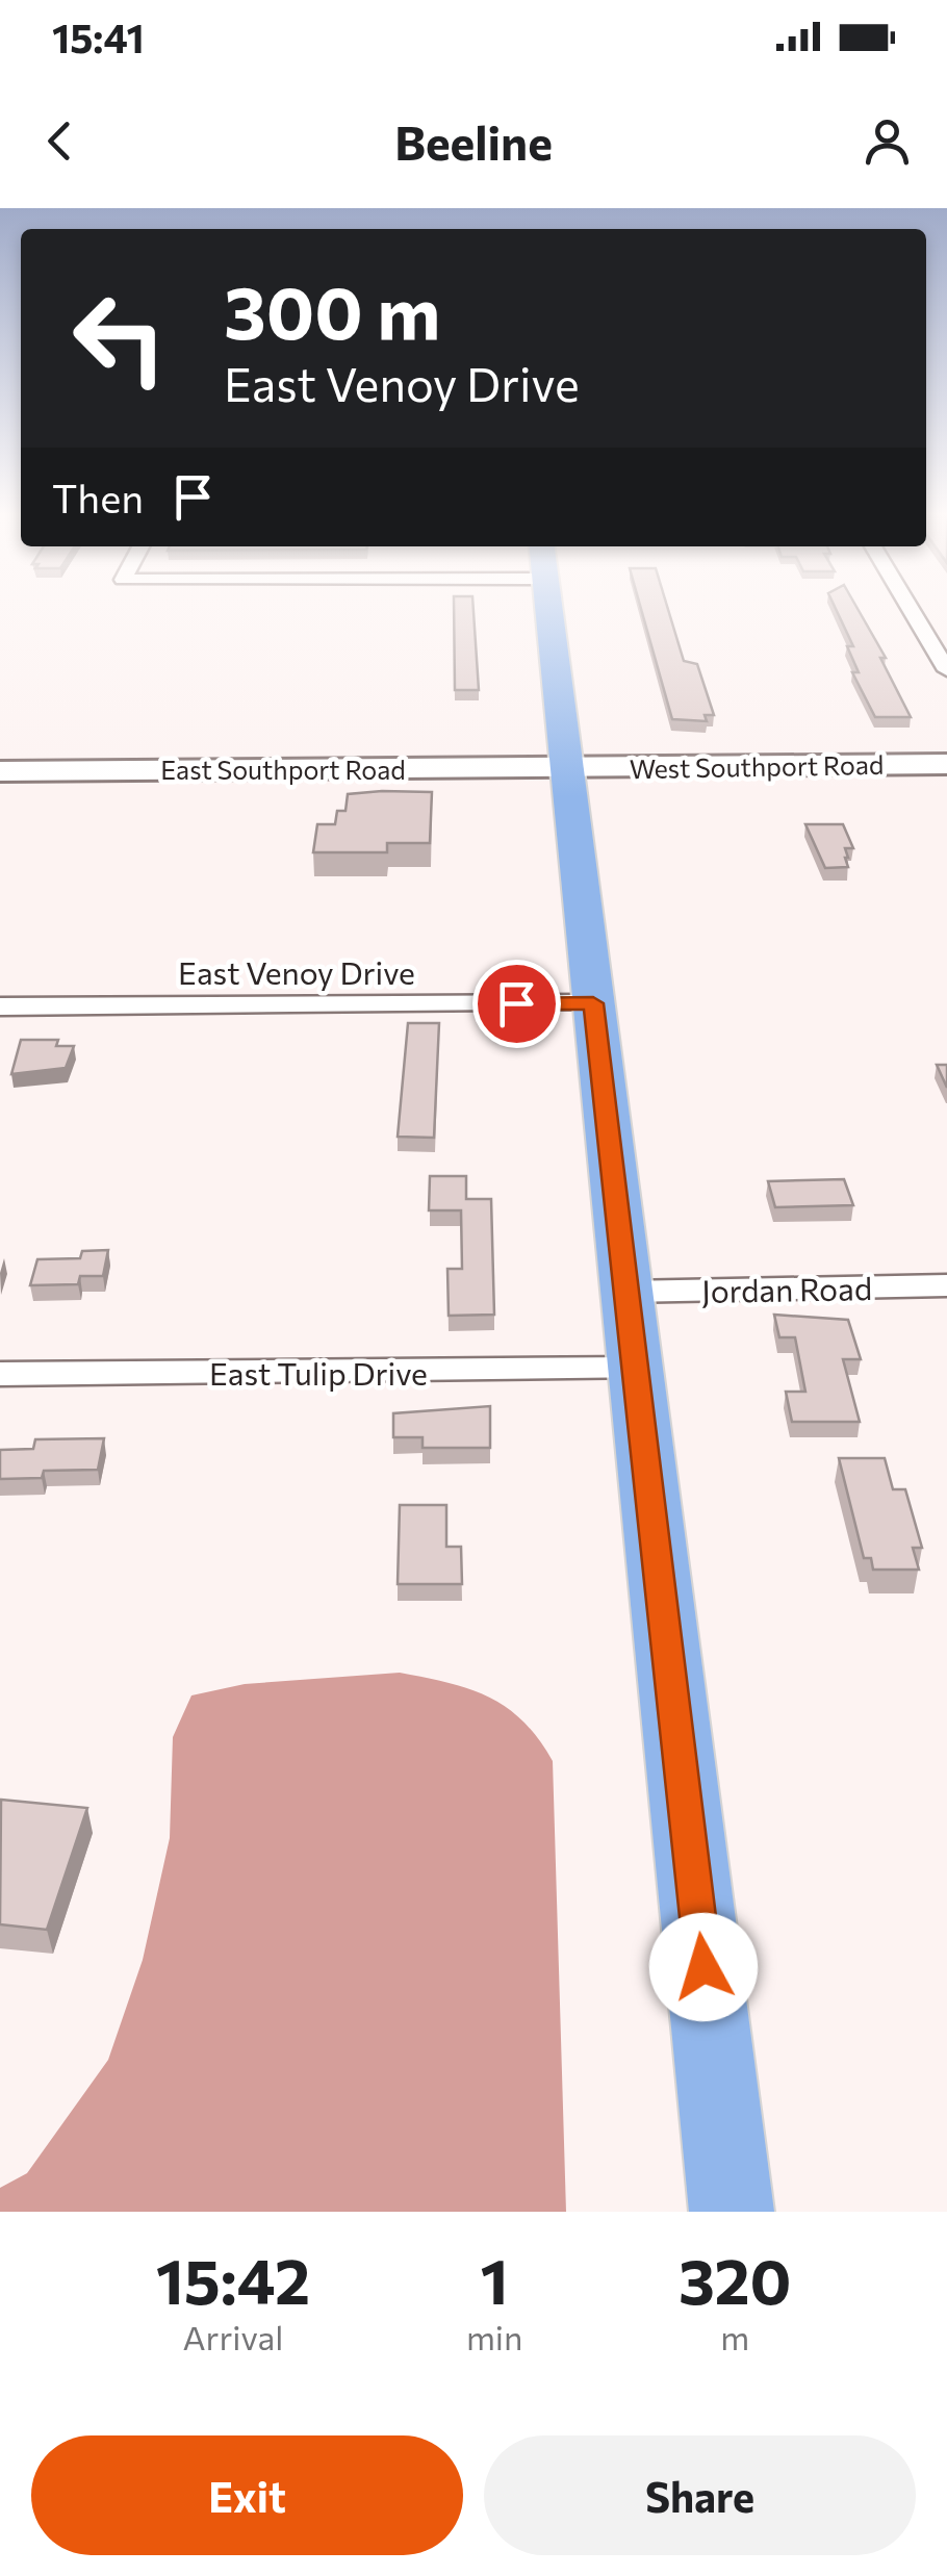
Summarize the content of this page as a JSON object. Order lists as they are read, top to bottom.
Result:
{
  "streets": {
    "main road": ["West Southport Road", "East Southport Road"],
    "street": ["East Venoy Drive", "Jordan Road", "East Tulip Drive"]
  },
  "crossings": [
    ["West Southport Road", "East Southport Road"]
  ],
  "page": {
    "status": "15:41",
    "header": "Beeline",
    "turn": ["300 m", "East Venoy Drive"],
    "then": "Then",
    "eta": [
      "15:42",
      "Arrival",
      "1",
      "min",
      "320",
      "m"
    ],
    "buttons": ["Exit", "Share"]
  }
}
